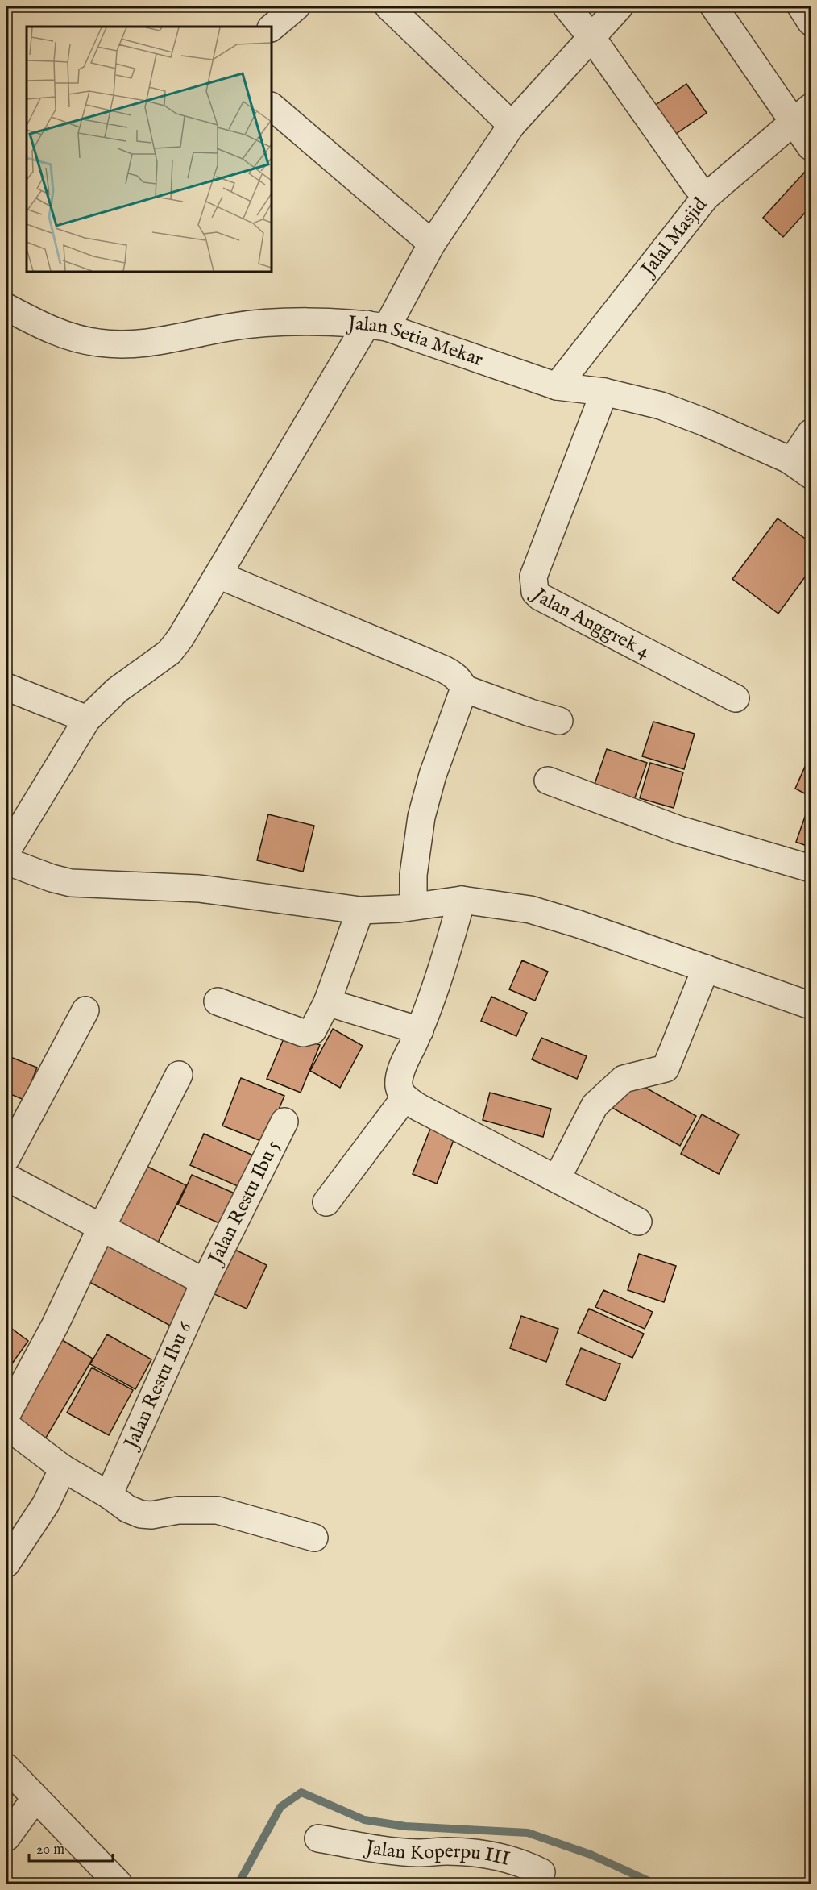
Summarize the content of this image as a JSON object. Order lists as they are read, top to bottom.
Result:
{
  "streets": {
    "street": [
      "Jalal Masjid",
      "Jalan Setia Mekar",
      "Jalan Anggrek 4",
      "Jalan Restu Ibu 5",
      "Jalan Restu Ibu 6",
      "Jalan Koperpu III"
    ]
  },
  "crossings": [
    ["Jalal Masjid", "Jalan Setia Mekar"],
    ["Jalan Setia Mekar", "Jalan Anggrek 4"],
    ["Jalan Restu Ibu 5", "Jalan Restu Ibu 6"]
  ],
  "scale_bar": "20 m"
}
